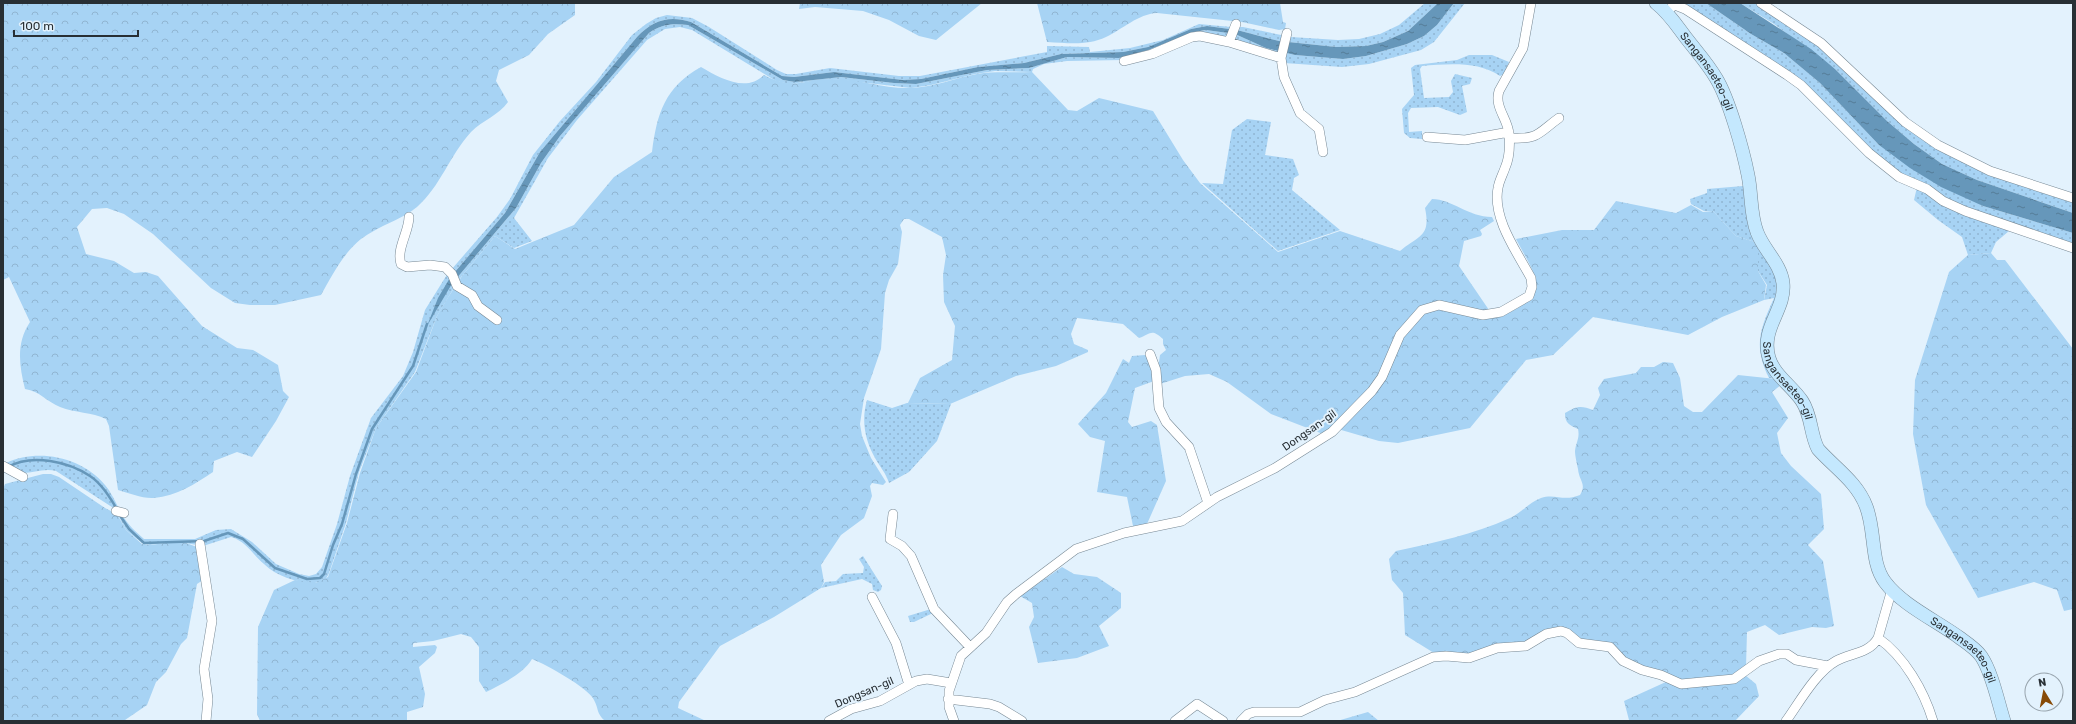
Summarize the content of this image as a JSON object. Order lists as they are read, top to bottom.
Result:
{
  "streets": {
    "street": ["Sangansaeteo-gil", "Dongsan-gil"]
  },
  "scale_bar": "100 m",
  "north": "top"
}
